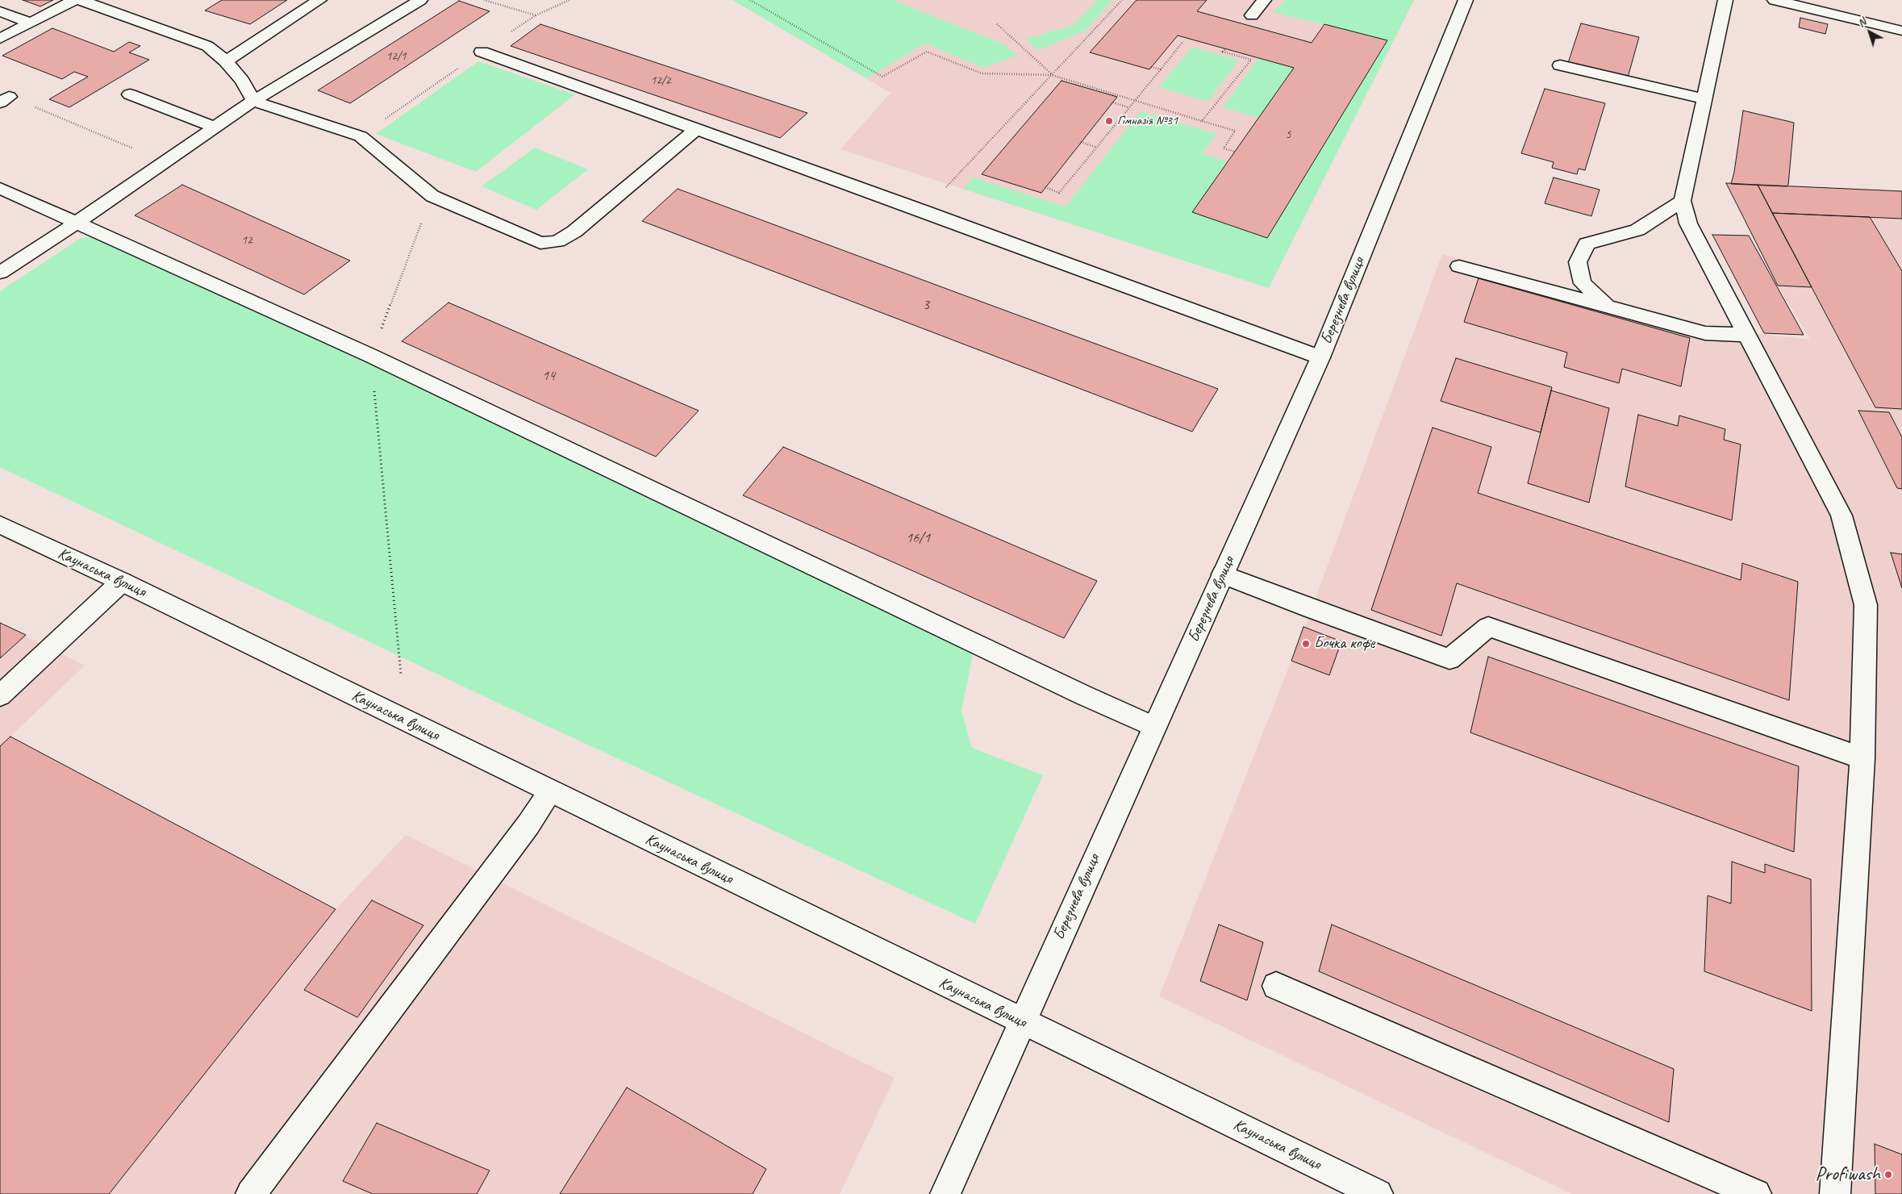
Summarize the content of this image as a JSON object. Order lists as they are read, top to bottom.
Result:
{
  "streets": {
    "street": ["Березнева вулиця", "Каунаська вулиця"]
  },
  "crossings": [
    ["Березнева вулиця", "Каунаська вулиця"]
  ],
  "places": ["Гімназія №31", "Бочка кофе", "Profiwash"],
  "house_numbers": [
    "12/1",
    "12/2",
    "5",
    "12",
    "3",
    "14",
    "16/1"
  ],
  "north": "top left"
}
